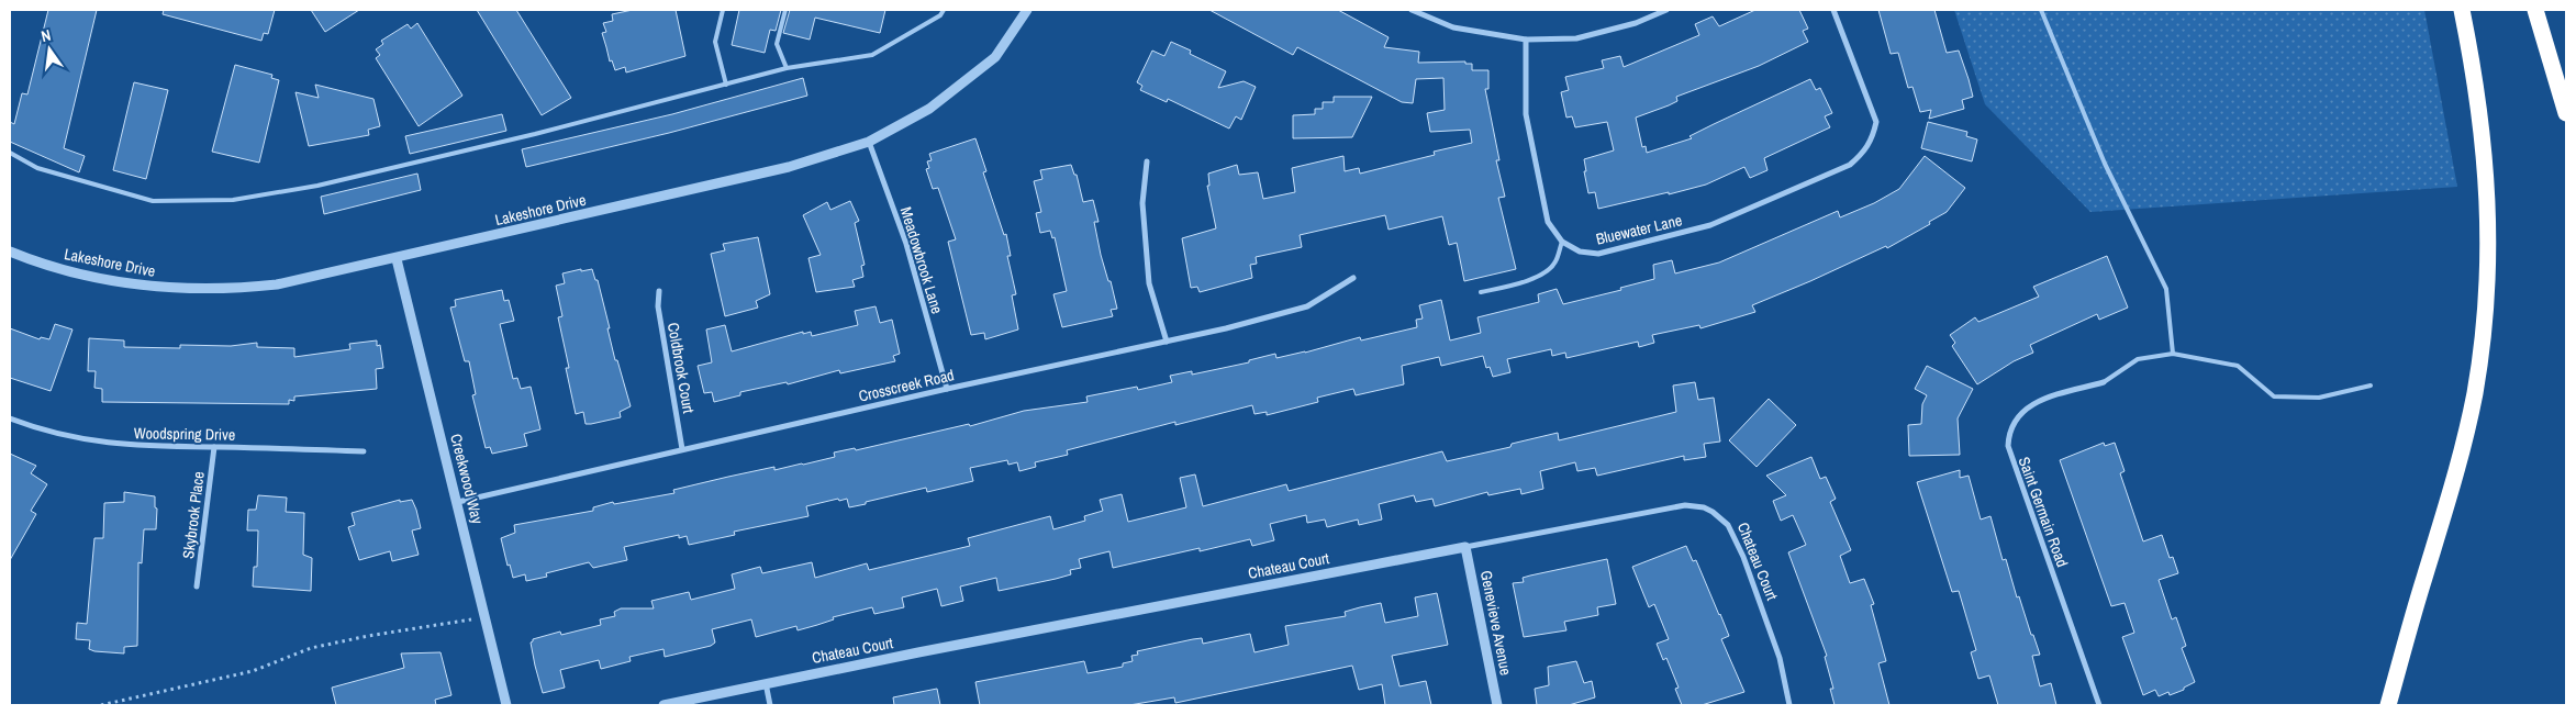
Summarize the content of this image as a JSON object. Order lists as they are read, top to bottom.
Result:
{
  "streets": {
    "street": [
      "Lakeshore Drive",
      "Bluewater Lane",
      "Meadowbrook Lane",
      "Coldbrook Court",
      "Crosscreek Road",
      "Woodspring Drive",
      "Creekwood Way",
      "Saint Germain Road",
      "Skybrook Place",
      "Chateau Court",
      "Genevieve Avenue"
    ]
  },
  "crossings": [
    ["Lakeshore Drive", "Meadowbrook Lane"],
    ["Lakeshore Drive", "Creekwood Way"],
    ["Meadowbrook Lane", "Crosscreek Road"],
    ["Coldbrook Court", "Crosscreek Road"],
    ["Crosscreek Road", "Creekwood Way"],
    ["Woodspring Drive", "Skybrook Place"],
    ["Chateau Court", "Genevieve Avenue"]
  ],
  "north": "top"
}
